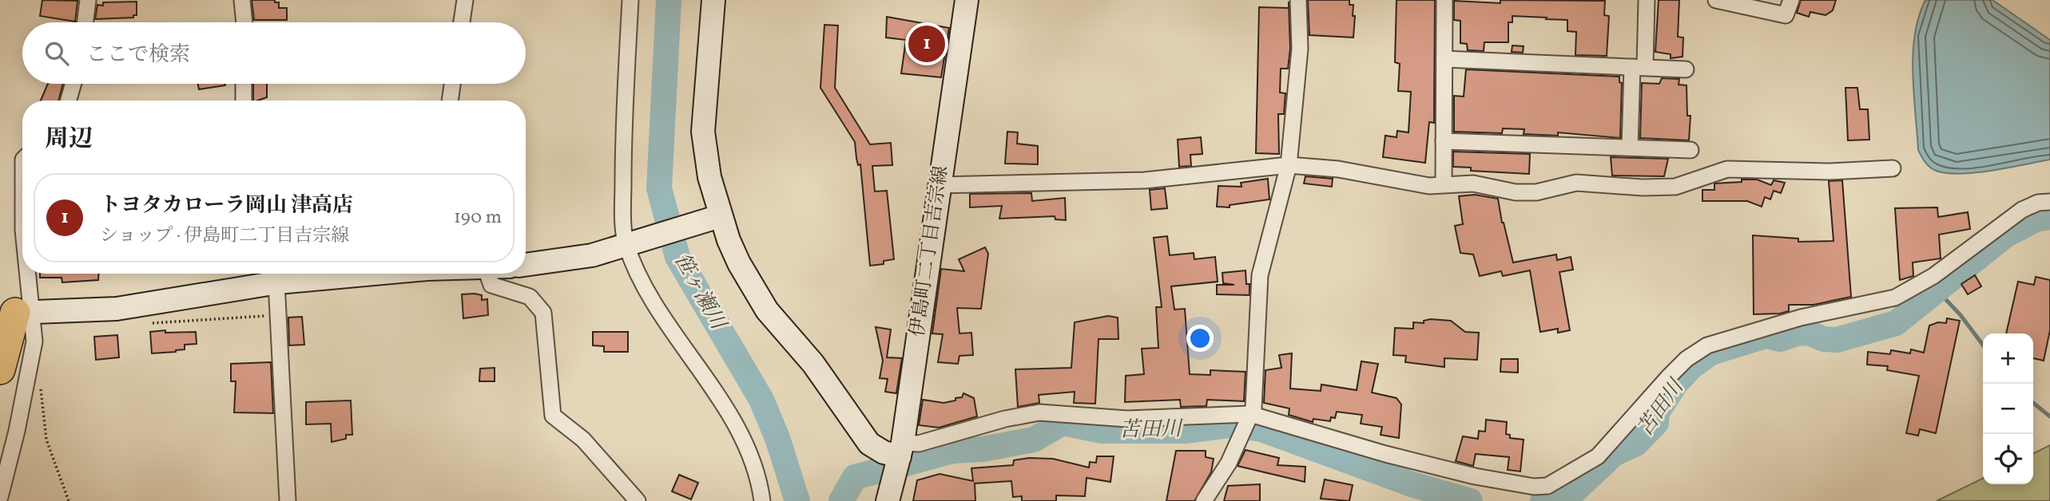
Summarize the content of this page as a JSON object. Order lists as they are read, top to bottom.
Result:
{
  "streets": {
    "street": ["伊島町二丁目吉宗線"]
  },
  "water": ["笹ヶ瀬川", "苫田川"],
  "page": {
    "pins": "1",
    "search": "ここで検索",
    "heading": "周辺",
    "list": [
      {
        "mark": "1",
        "name": "トヨタカローラ岡山 津高店",
        "note": "ショップ · 伊島町二丁目吉宗線",
        "value": "190 m"
      }
    ],
    "map_buttons": ["+", "−"]
  }
}
